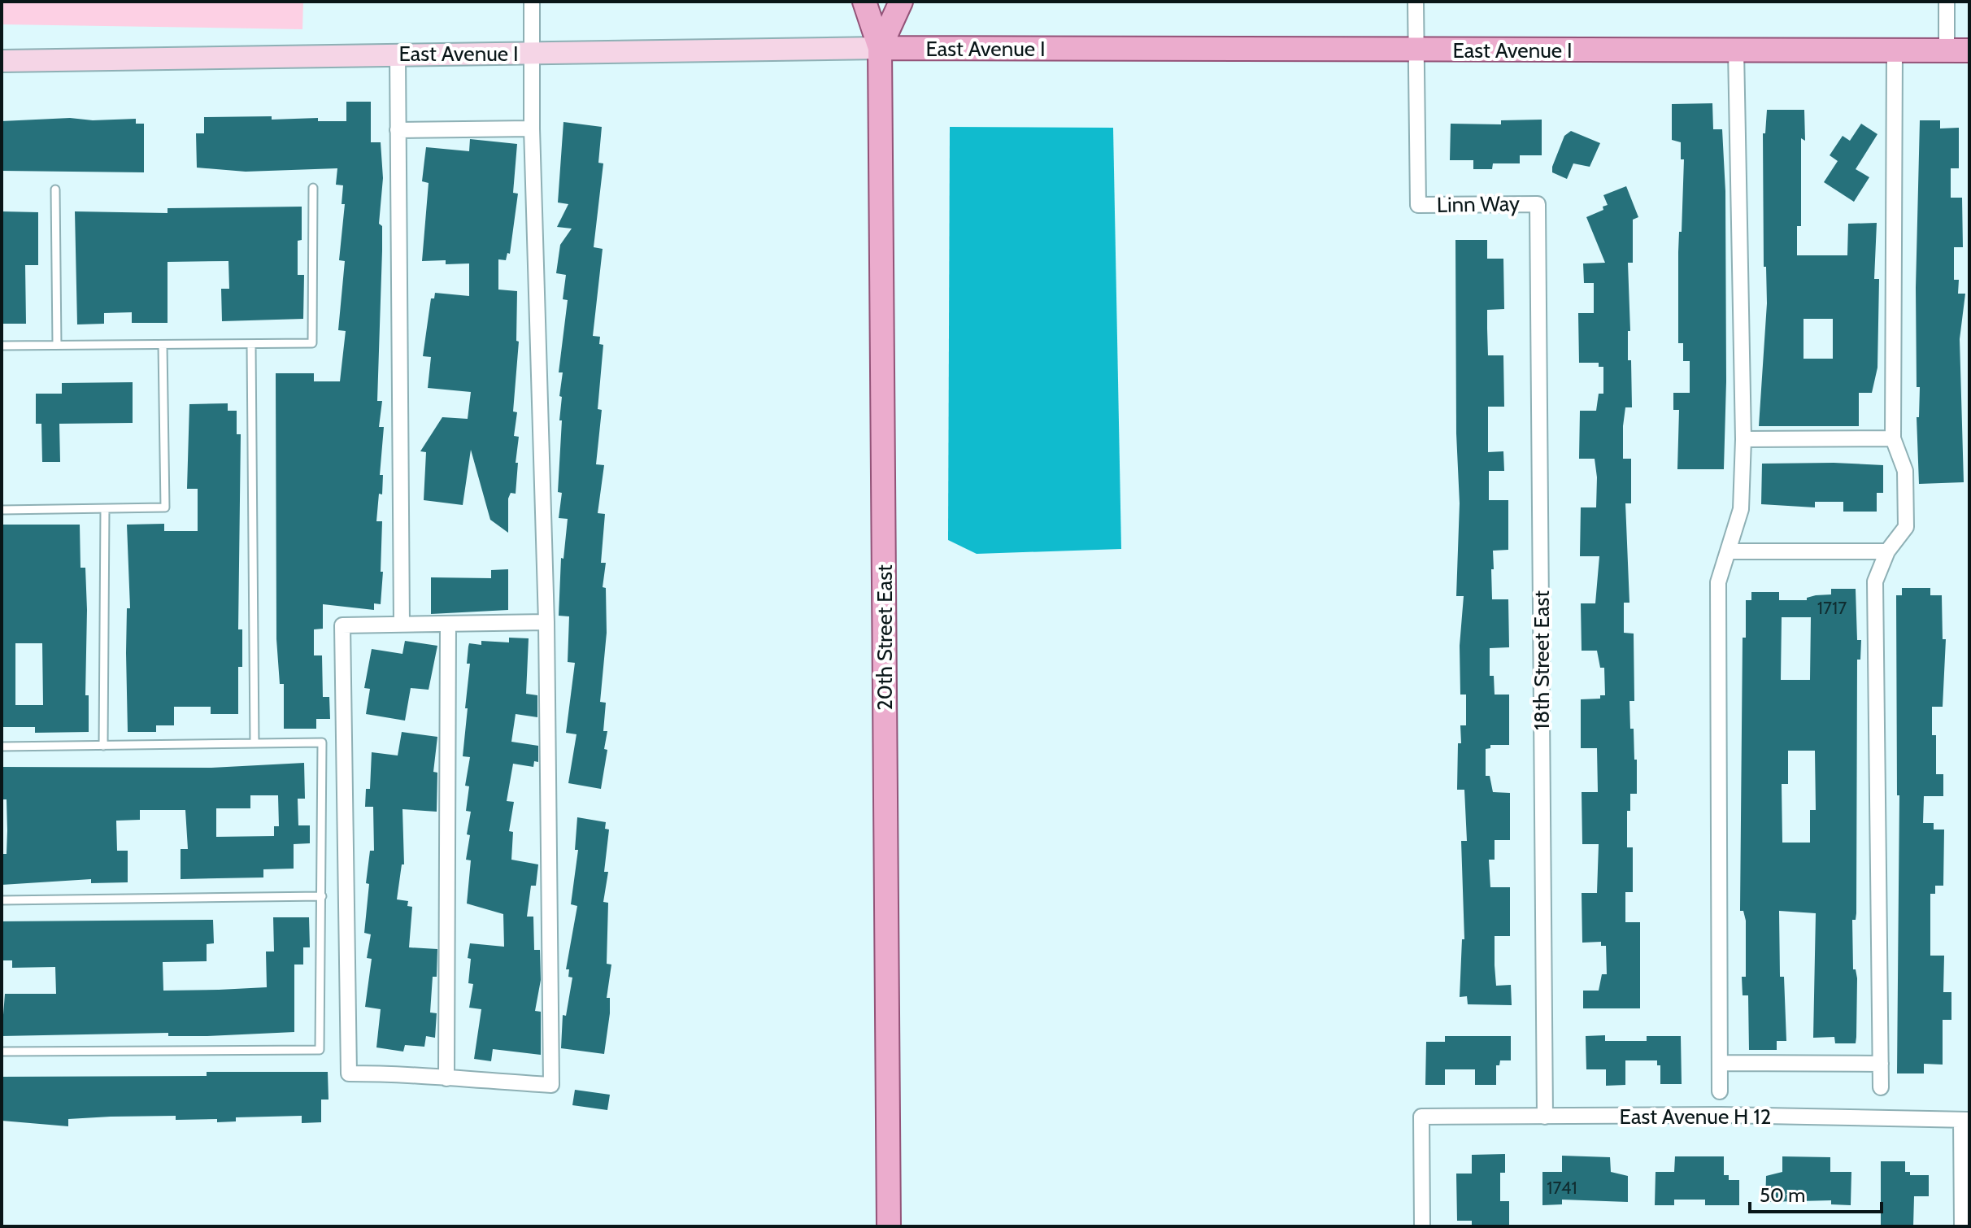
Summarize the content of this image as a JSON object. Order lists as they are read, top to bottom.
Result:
{
  "streets": {
    "main road": ["East Avenue I", "20th Street East"],
    "street": ["Linn Way", "18th Street East", "East Avenue H 12"]
  },
  "crossings": [
    ["East Avenue I", "Linn Way"],
    ["East Avenue I", "20th Street East"],
    ["Linn Way", "18th Street East"],
    ["18th Street East", "East Avenue H 12"]
  ],
  "house_numbers": ["1717", "1741"],
  "scale_bar": "50 m"
}
